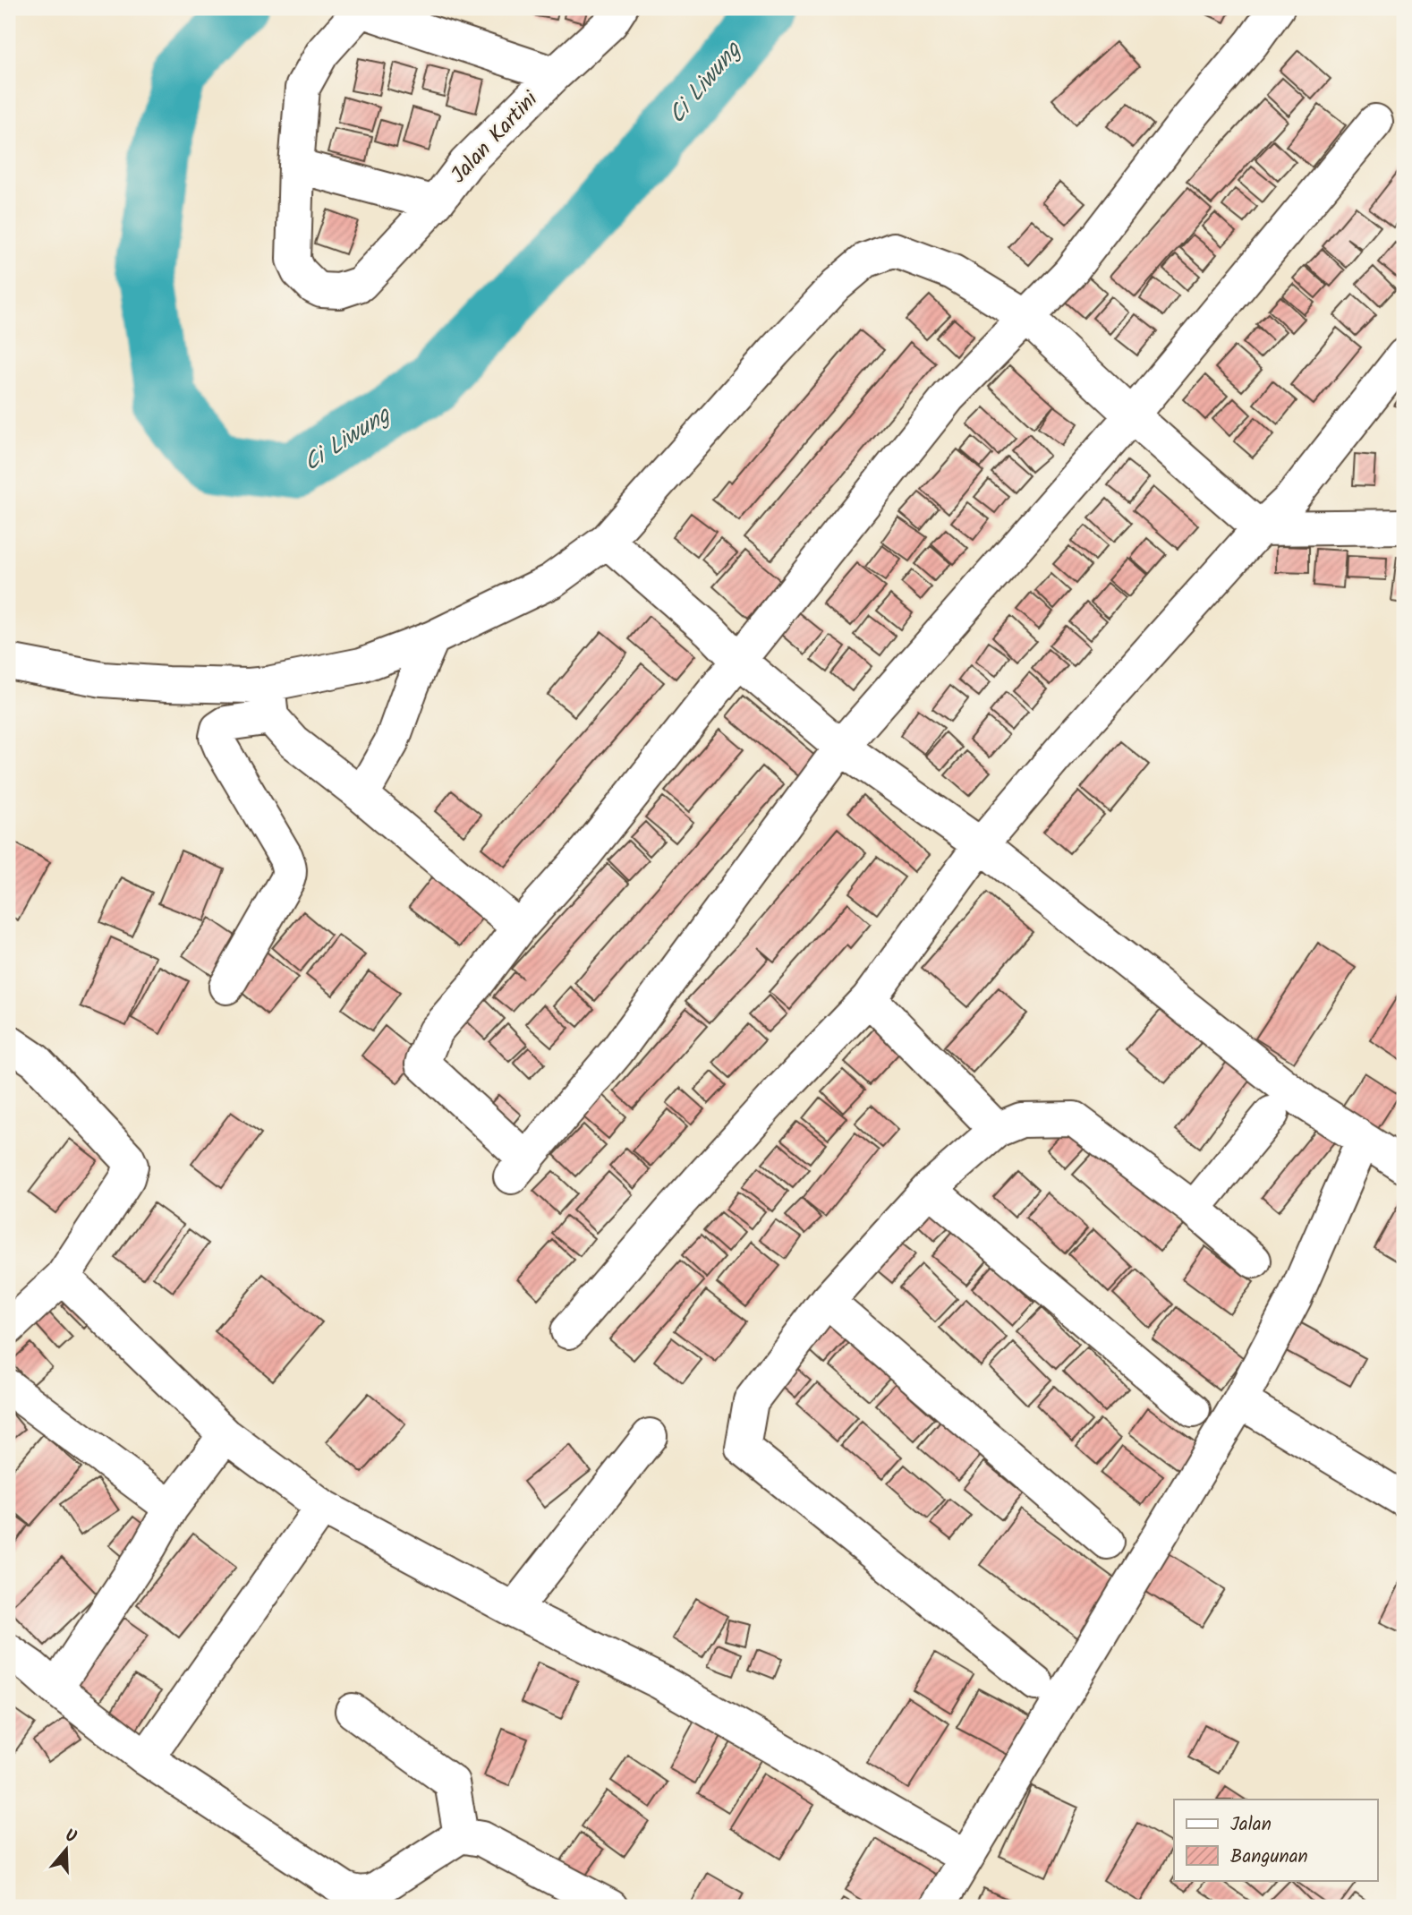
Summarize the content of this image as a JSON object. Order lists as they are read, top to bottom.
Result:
{
  "streets": {
    "street": ["Jalan Kartini"]
  },
  "water": ["Ci Liwung"],
  "legend": ["Jalan", "Bangunan"],
  "north": "top"
}
